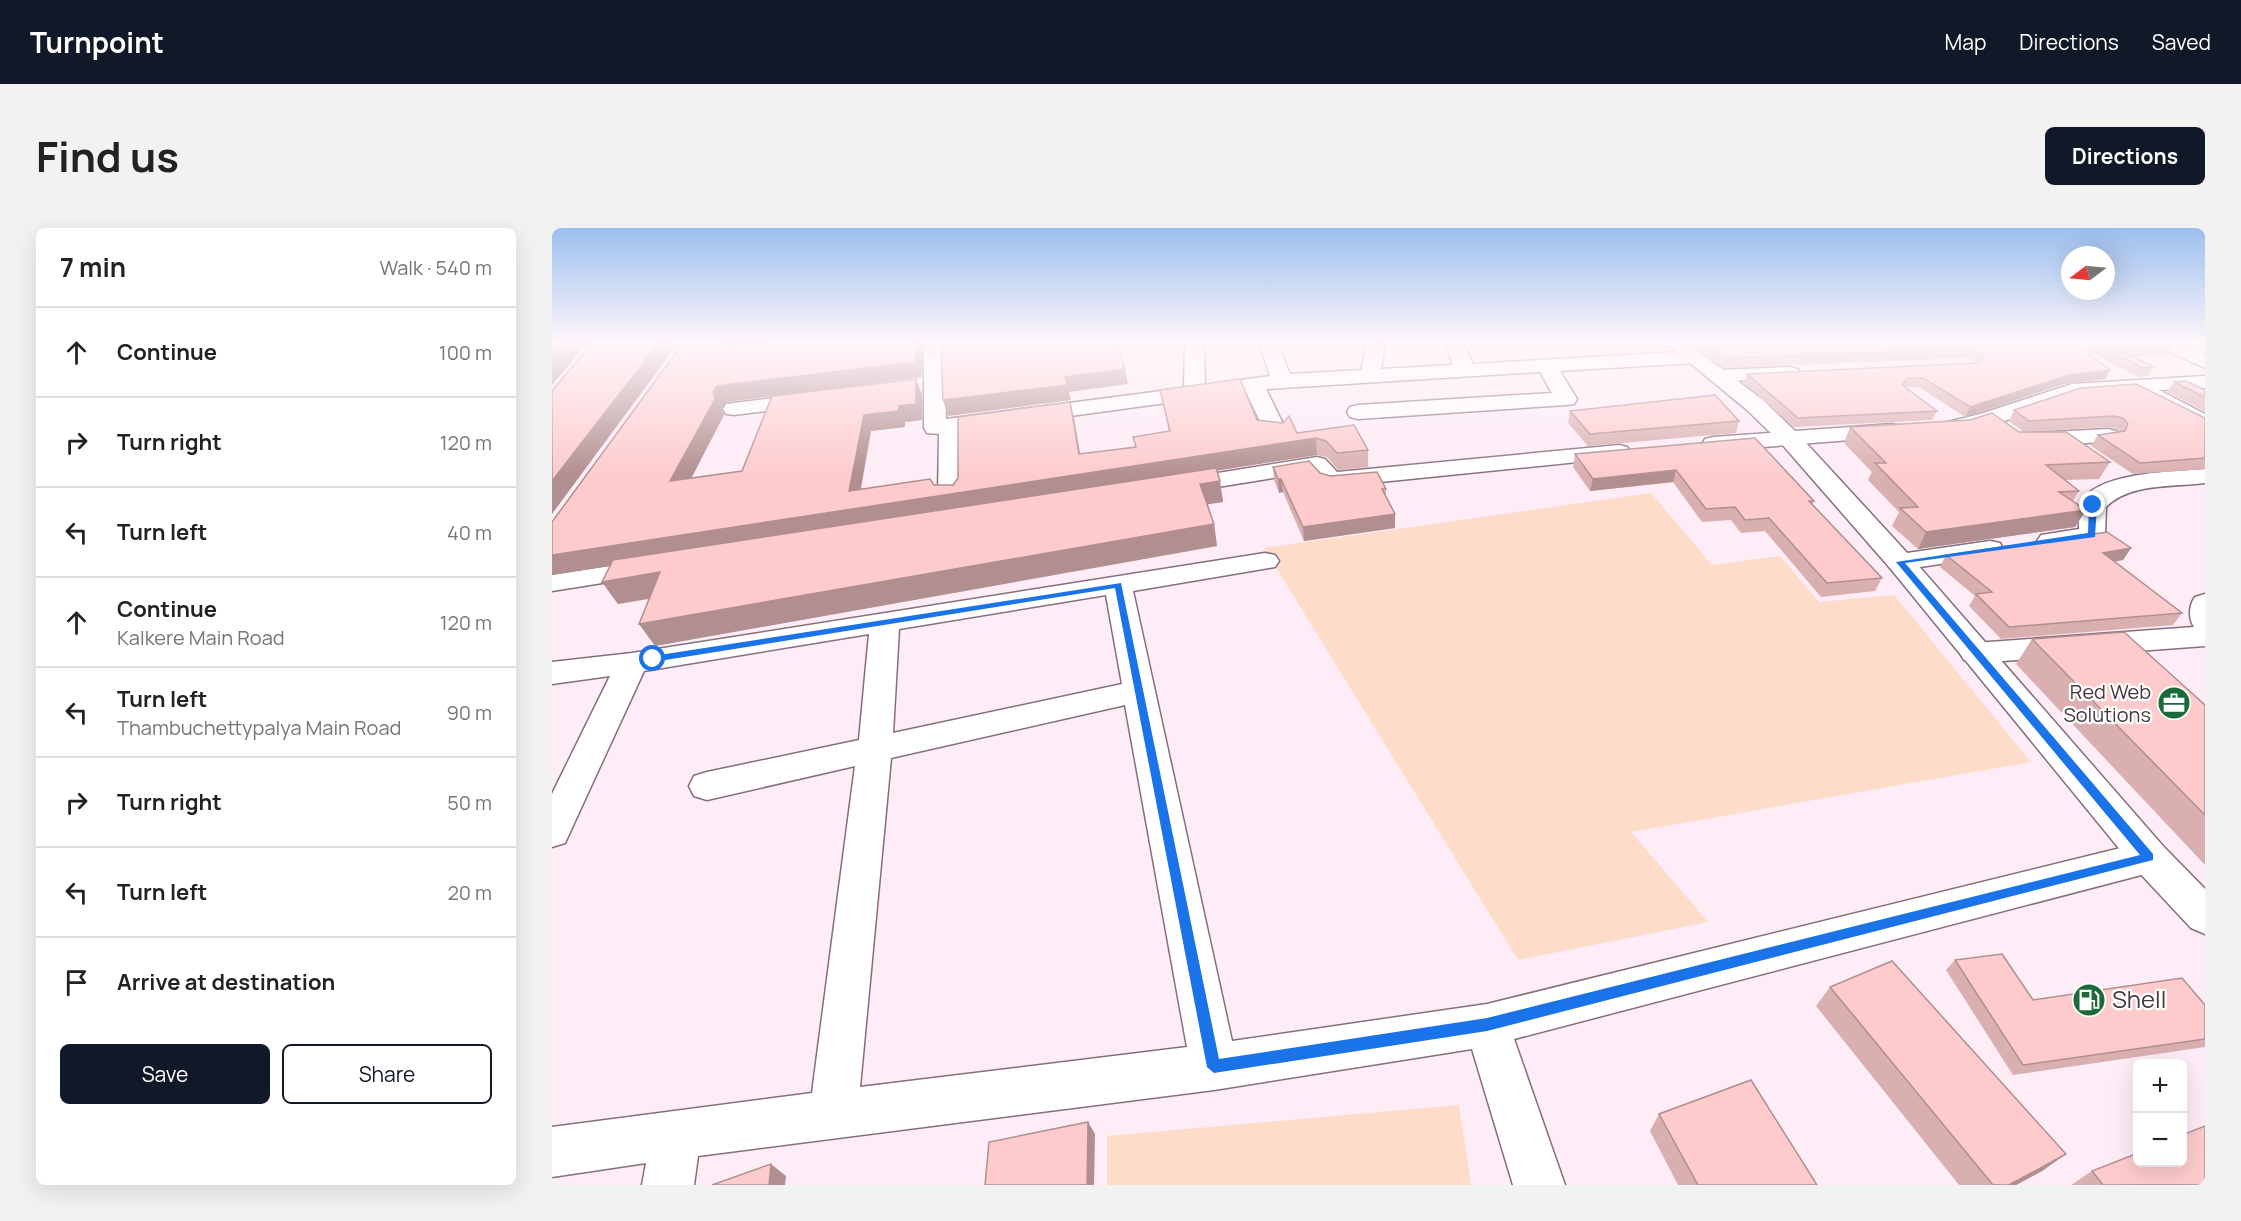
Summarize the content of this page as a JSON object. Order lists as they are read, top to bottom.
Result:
{
  "places": {
    "office": ["Red Web Solutions"],
    "fuel station": ["Shell"]
  },
  "north": "left",
  "page": {
    "header": "Turnpoint",
    "nav": ["Map", "Directions", "Saved"],
    "title": "Find us",
    "buttons": [
      "Directions",
      ["Save", "Share"]
    ],
    "heading": ["7 min", "Walk · 540 m"],
    "list": [
      ["Continue", "100 m"],
      ["Turn right", "120 m"],
      ["Turn left", "40 m"],
      ["Continue", "Kalkere Main Road", "120 m"],
      ["Turn left", "Thambuchettypalya Main Road", "90 m"],
      ["Turn right", "50 m"],
      ["Turn left", "20 m"],
      "Arrive at destination"
    ],
    "map_buttons": ["+", "−"]
  }
}
